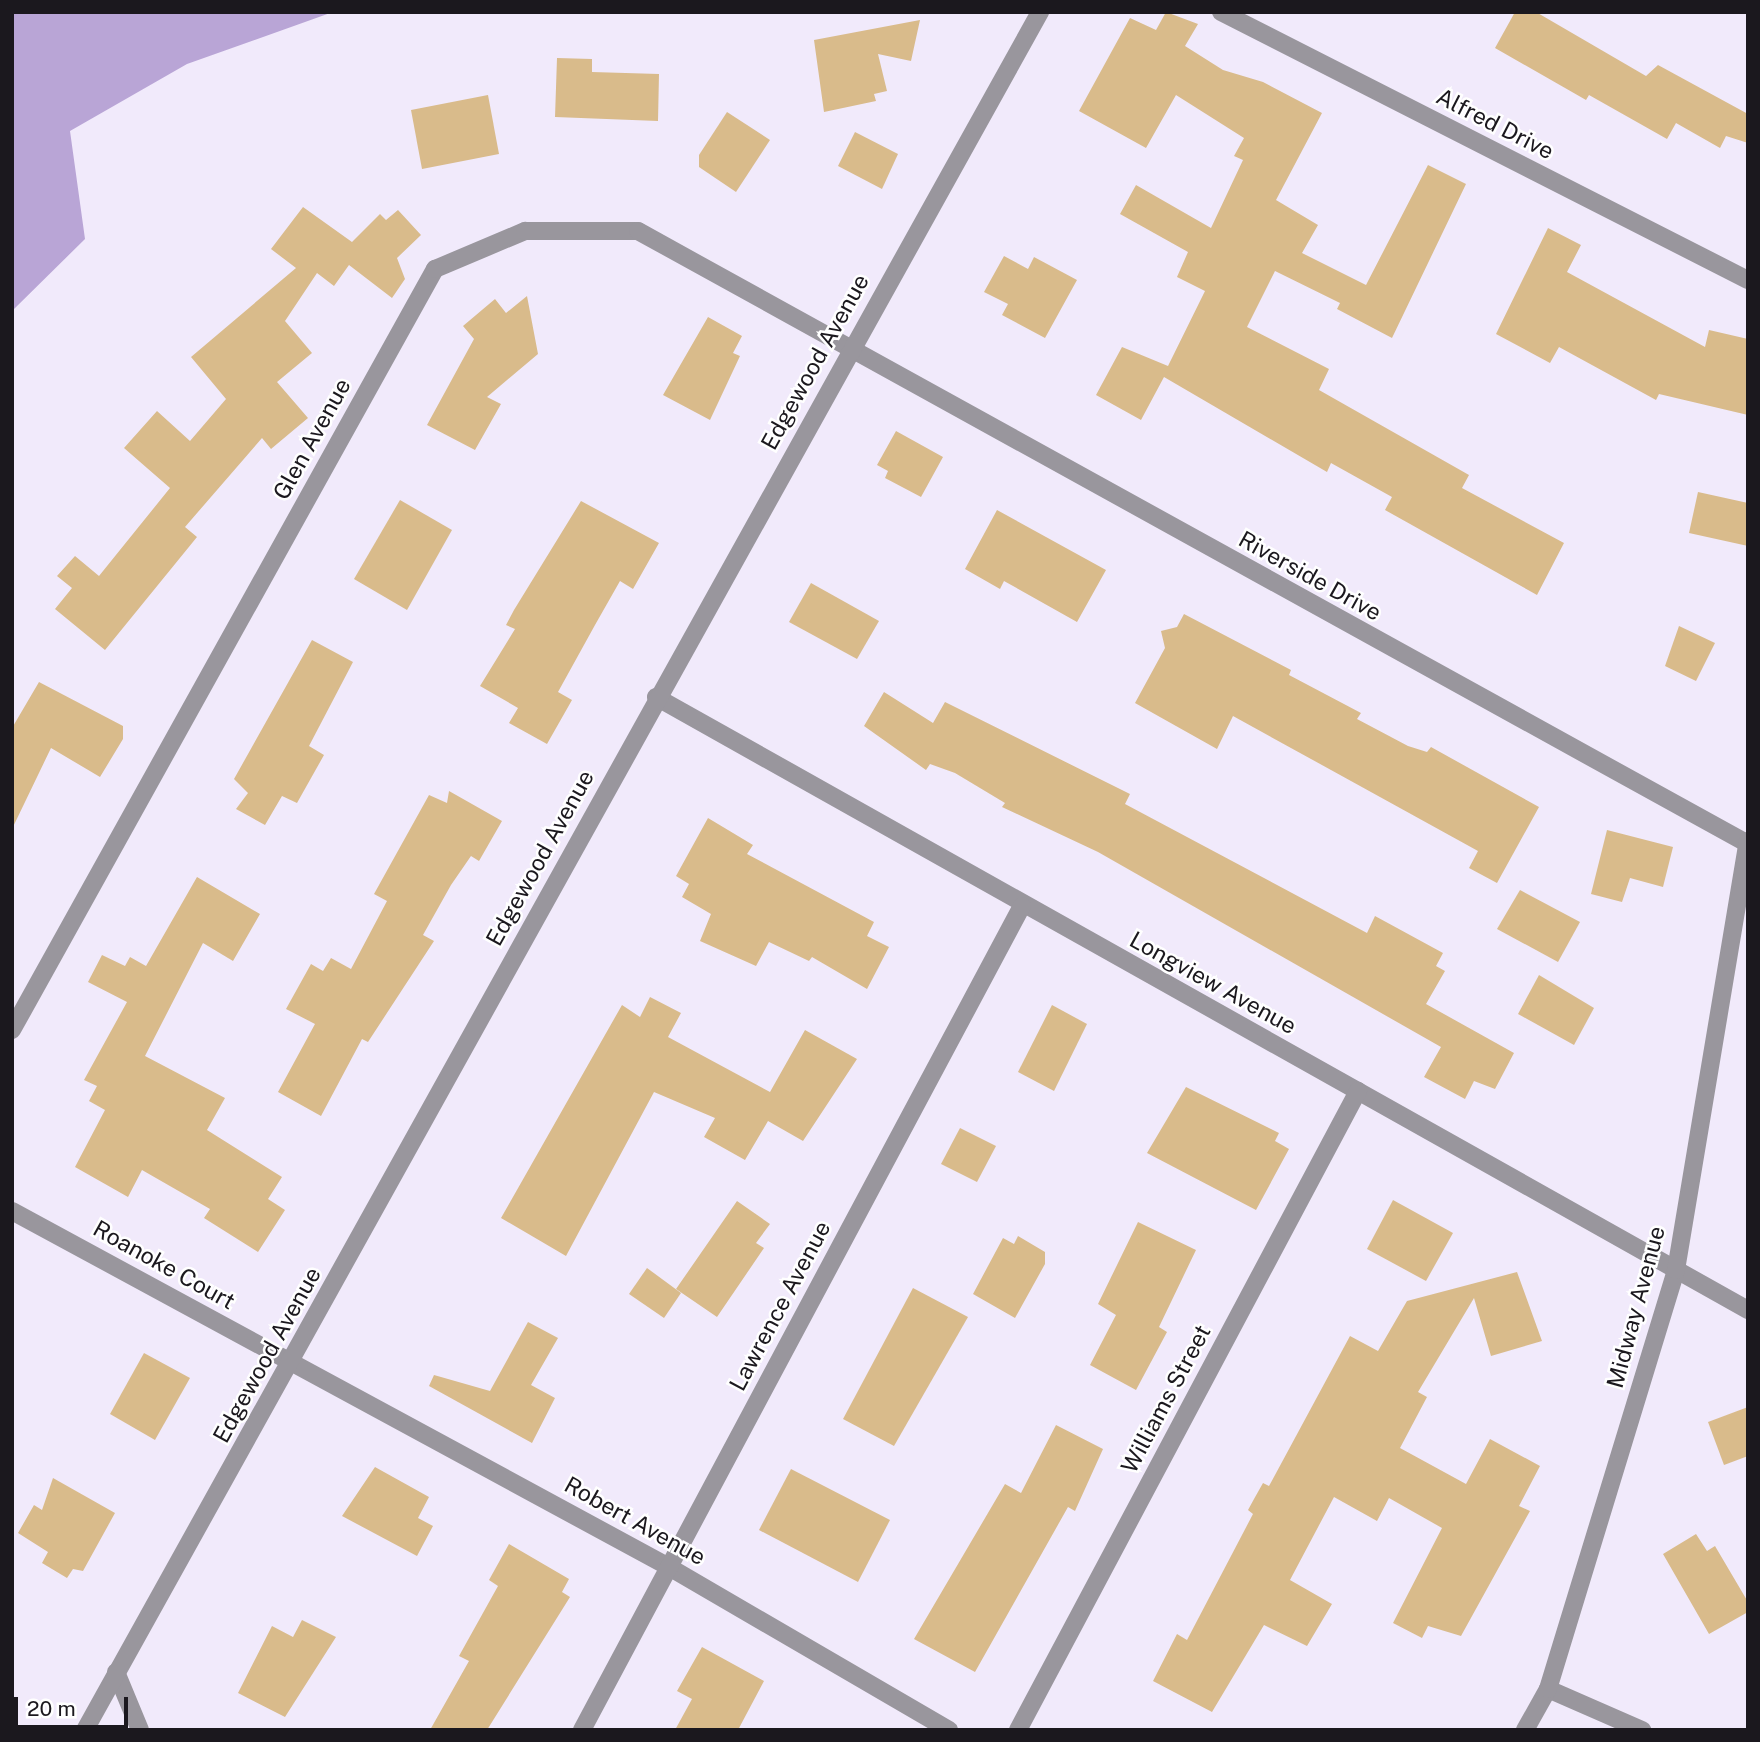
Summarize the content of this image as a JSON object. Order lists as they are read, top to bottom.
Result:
{
  "streets": {
    "street": [
      "Alfred Drive",
      "Edgewood Avenue",
      "Glen Avenue",
      "Riverside Drive",
      "Longview Avenue",
      "Roanoke Court",
      "Lawrence Avenue",
      "Midway Avenue",
      "Williams Street",
      "Robert Avenue"
    ]
  },
  "crossings": [
    ["Edgewood Avenue", "Glen Avenue"],
    ["Edgewood Avenue", "Riverside Drive"],
    ["Edgewood Avenue", "Longview Avenue"],
    ["Edgewood Avenue", "Roanoke Court"],
    ["Edgewood Avenue", "Robert Avenue"],
    ["Glen Avenue", "Riverside Drive"],
    ["Riverside Drive", "Midway Avenue"],
    ["Longview Avenue", "Lawrence Avenue"],
    ["Longview Avenue", "Midway Avenue"],
    ["Longview Avenue", "Williams Street"],
    ["Roanoke Court", "Robert Avenue"],
    ["Lawrence Avenue", "Robert Avenue"]
  ],
  "scale_bar": "20 m"
}
